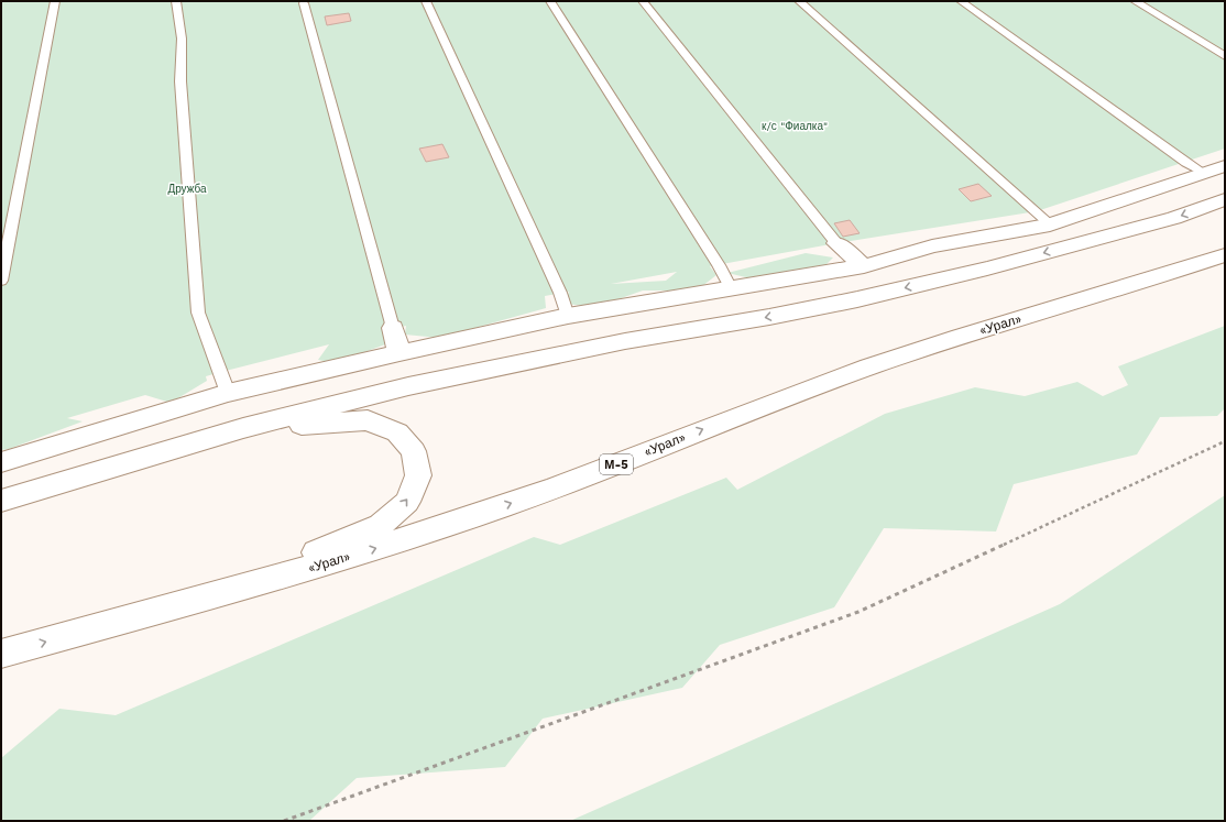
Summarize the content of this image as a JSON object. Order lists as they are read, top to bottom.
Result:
{
  "streets": {
    "main road": ["«Урал»", "М-5"]
  },
  "parks": ["к/с \"Фиалка\"", "Дружба"]
}
